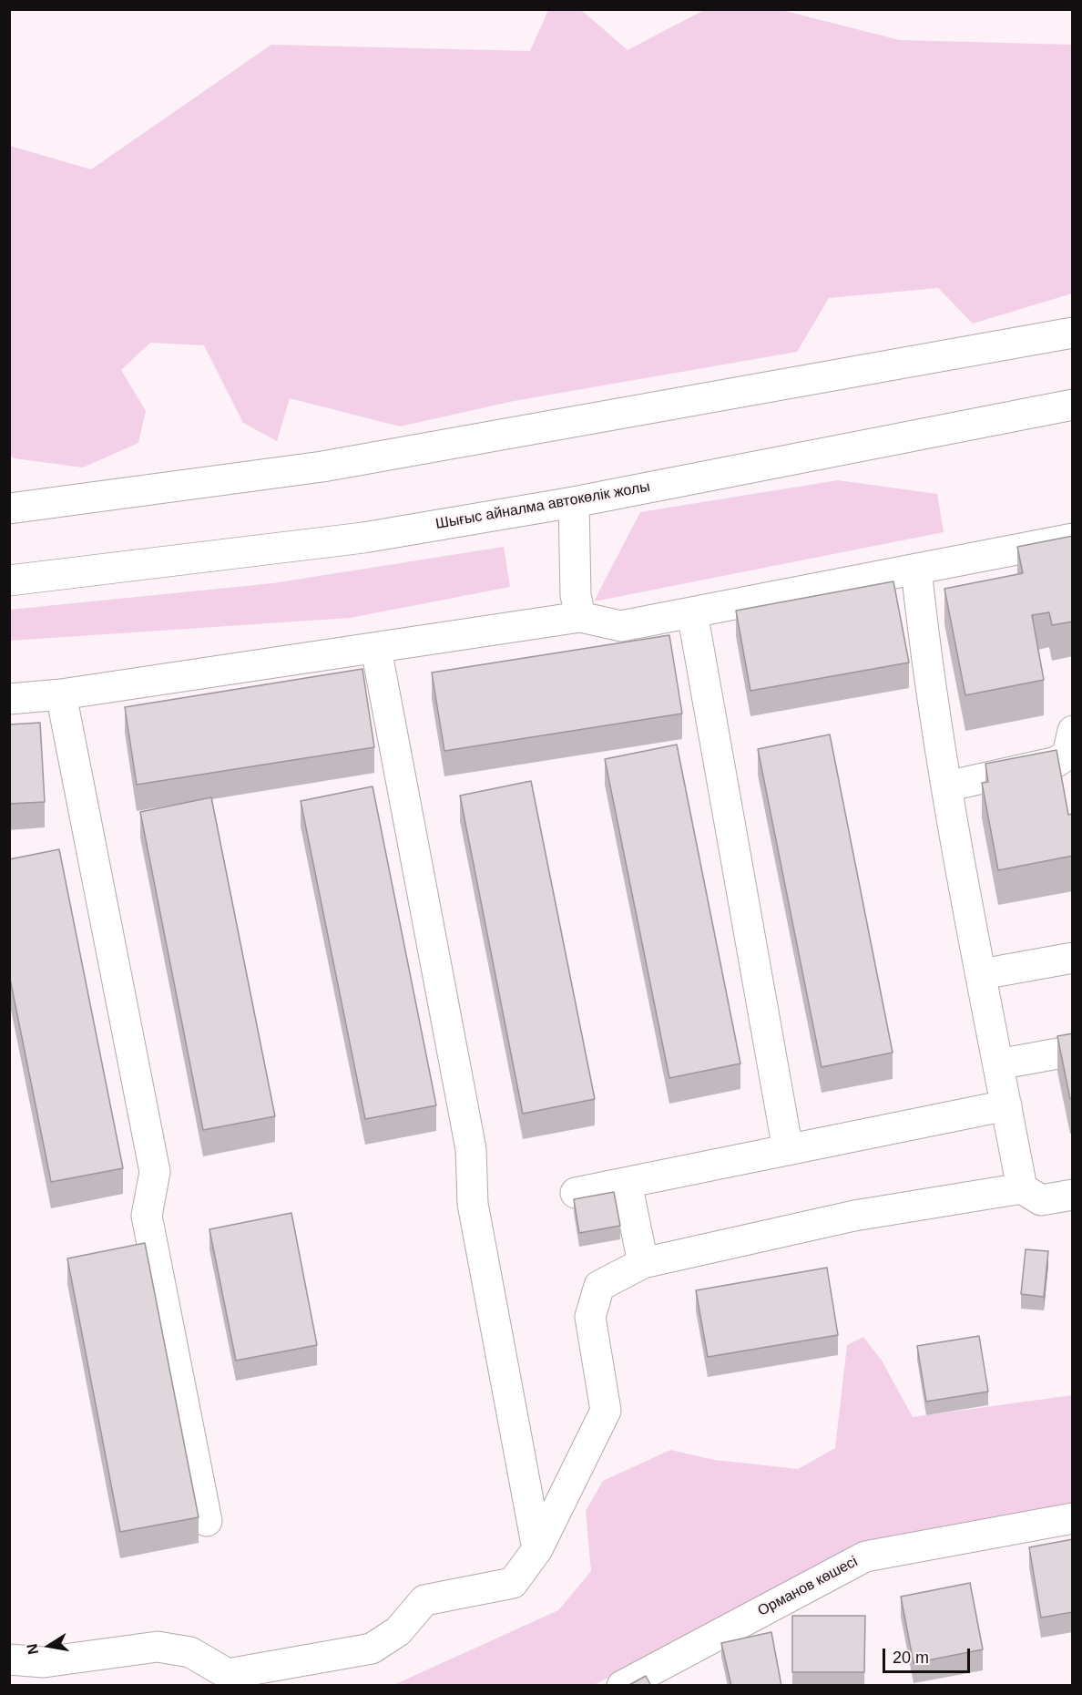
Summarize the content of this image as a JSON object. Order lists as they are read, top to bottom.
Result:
{
  "streets": {
    "main road": ["Шығыс айналма автокөлік жолы", "Орманов көшесі"]
  },
  "scale_bar": "20 m",
  "north": "left"
}
